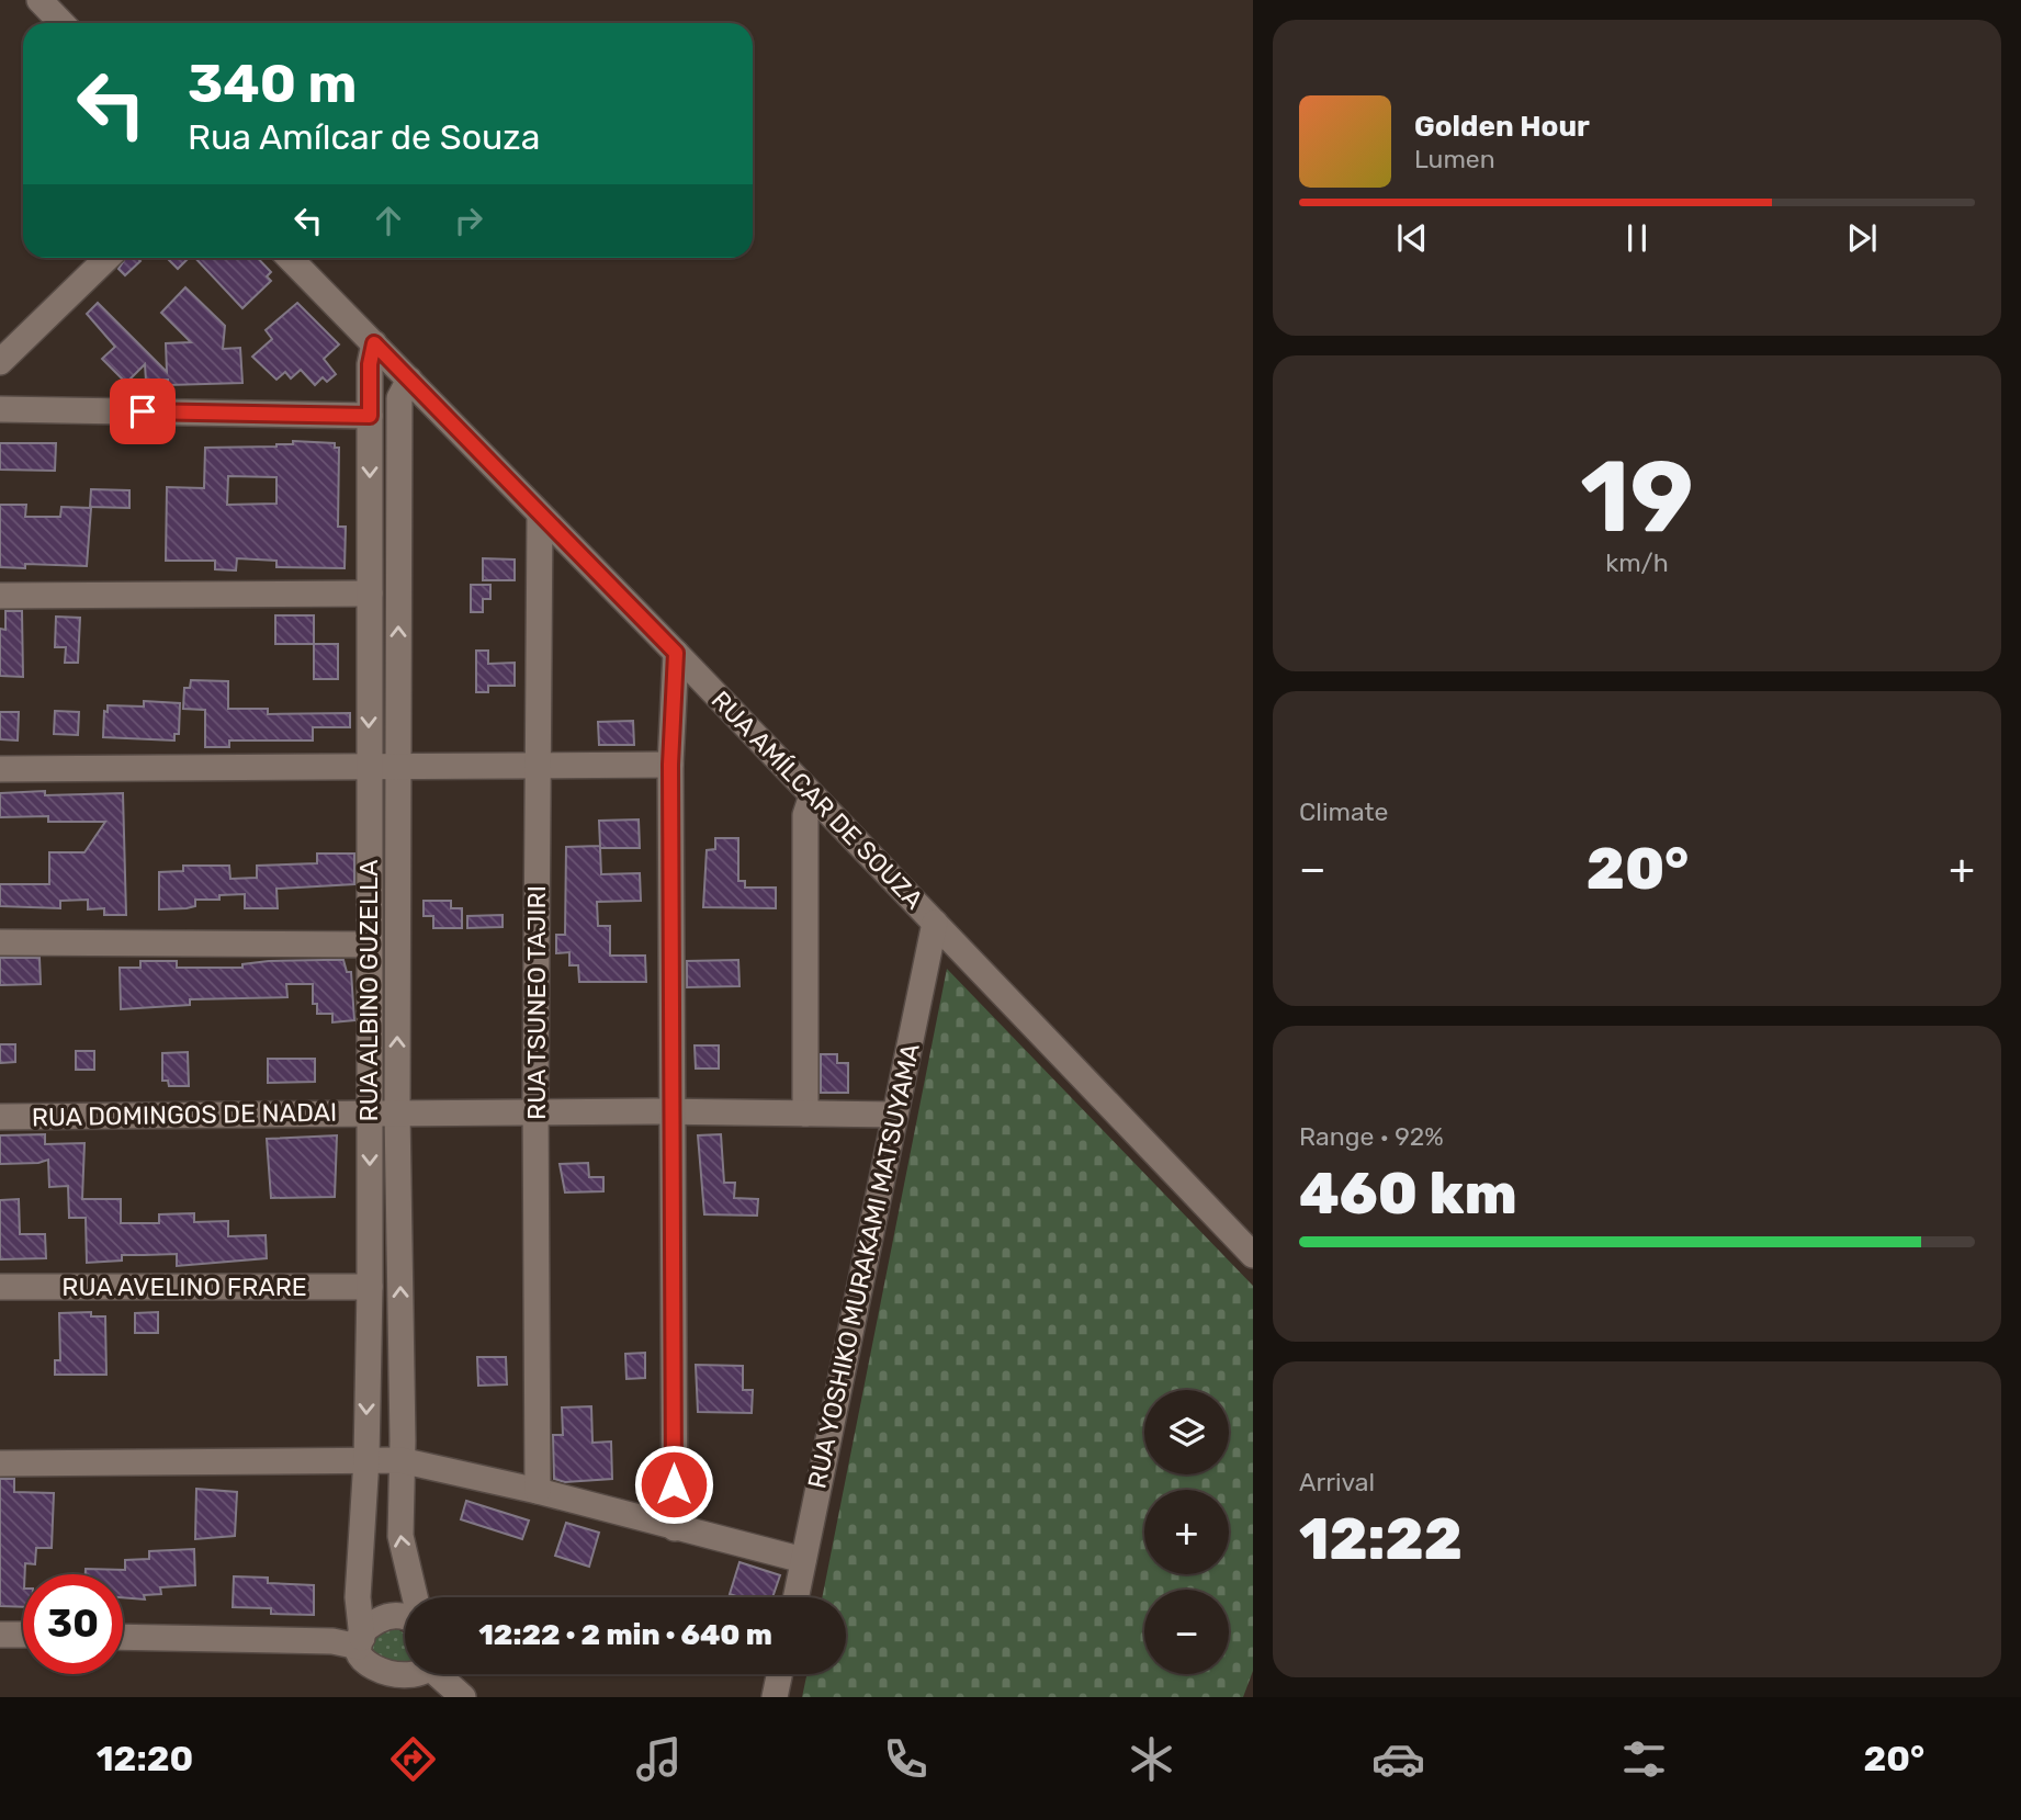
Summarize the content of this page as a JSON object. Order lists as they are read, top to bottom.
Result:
{
  "streets": {
    "street": [
      "RUA AMÍLCAR DE SOUZA",
      "RUA ALBINO GUZELLA",
      "RUA TSUNEO TAJIRI",
      "RUA DOMINGOS DE NADAI",
      "RUA YOSHIKO MURAKAMI MATSUYAMA",
      "RUA AVELINO FRARE"
    ]
  },
  "crossings": [
    ["RUA AMÍLCAR DE SOUZA", "RUA ALBINO GUZELLA"],
    ["RUA AMÍLCAR DE SOUZA", "RUA TSUNEO TAJIRI"],
    ["RUA AMÍLCAR DE SOUZA", "RUA YOSHIKO MURAKAMI MATSUYAMA"],
    ["RUA ALBINO GUZELLA", "RUA DOMINGOS DE NADAI"],
    ["RUA ALBINO GUZELLA", "RUA AVELINO FRARE"]
  ],
  "page": {
    "turn": ["340 m", "Rua Amílcar de Souza"],
    "song": ["Golden Hour", "Lumen"],
    "tile": [
      ["19", "km/h"],
      "Climate",
      ["Range · 92%", "460 km"],
      ["Arrival", "12:22"]
    ],
    "heat": ["−", "20°", "+"],
    "map_buttons": ["+", "−"],
    "limit": "30",
    "trip": "12:22 · 2 min · 640 m",
    "tabs": ["12:20", "20°"]
  }
}
